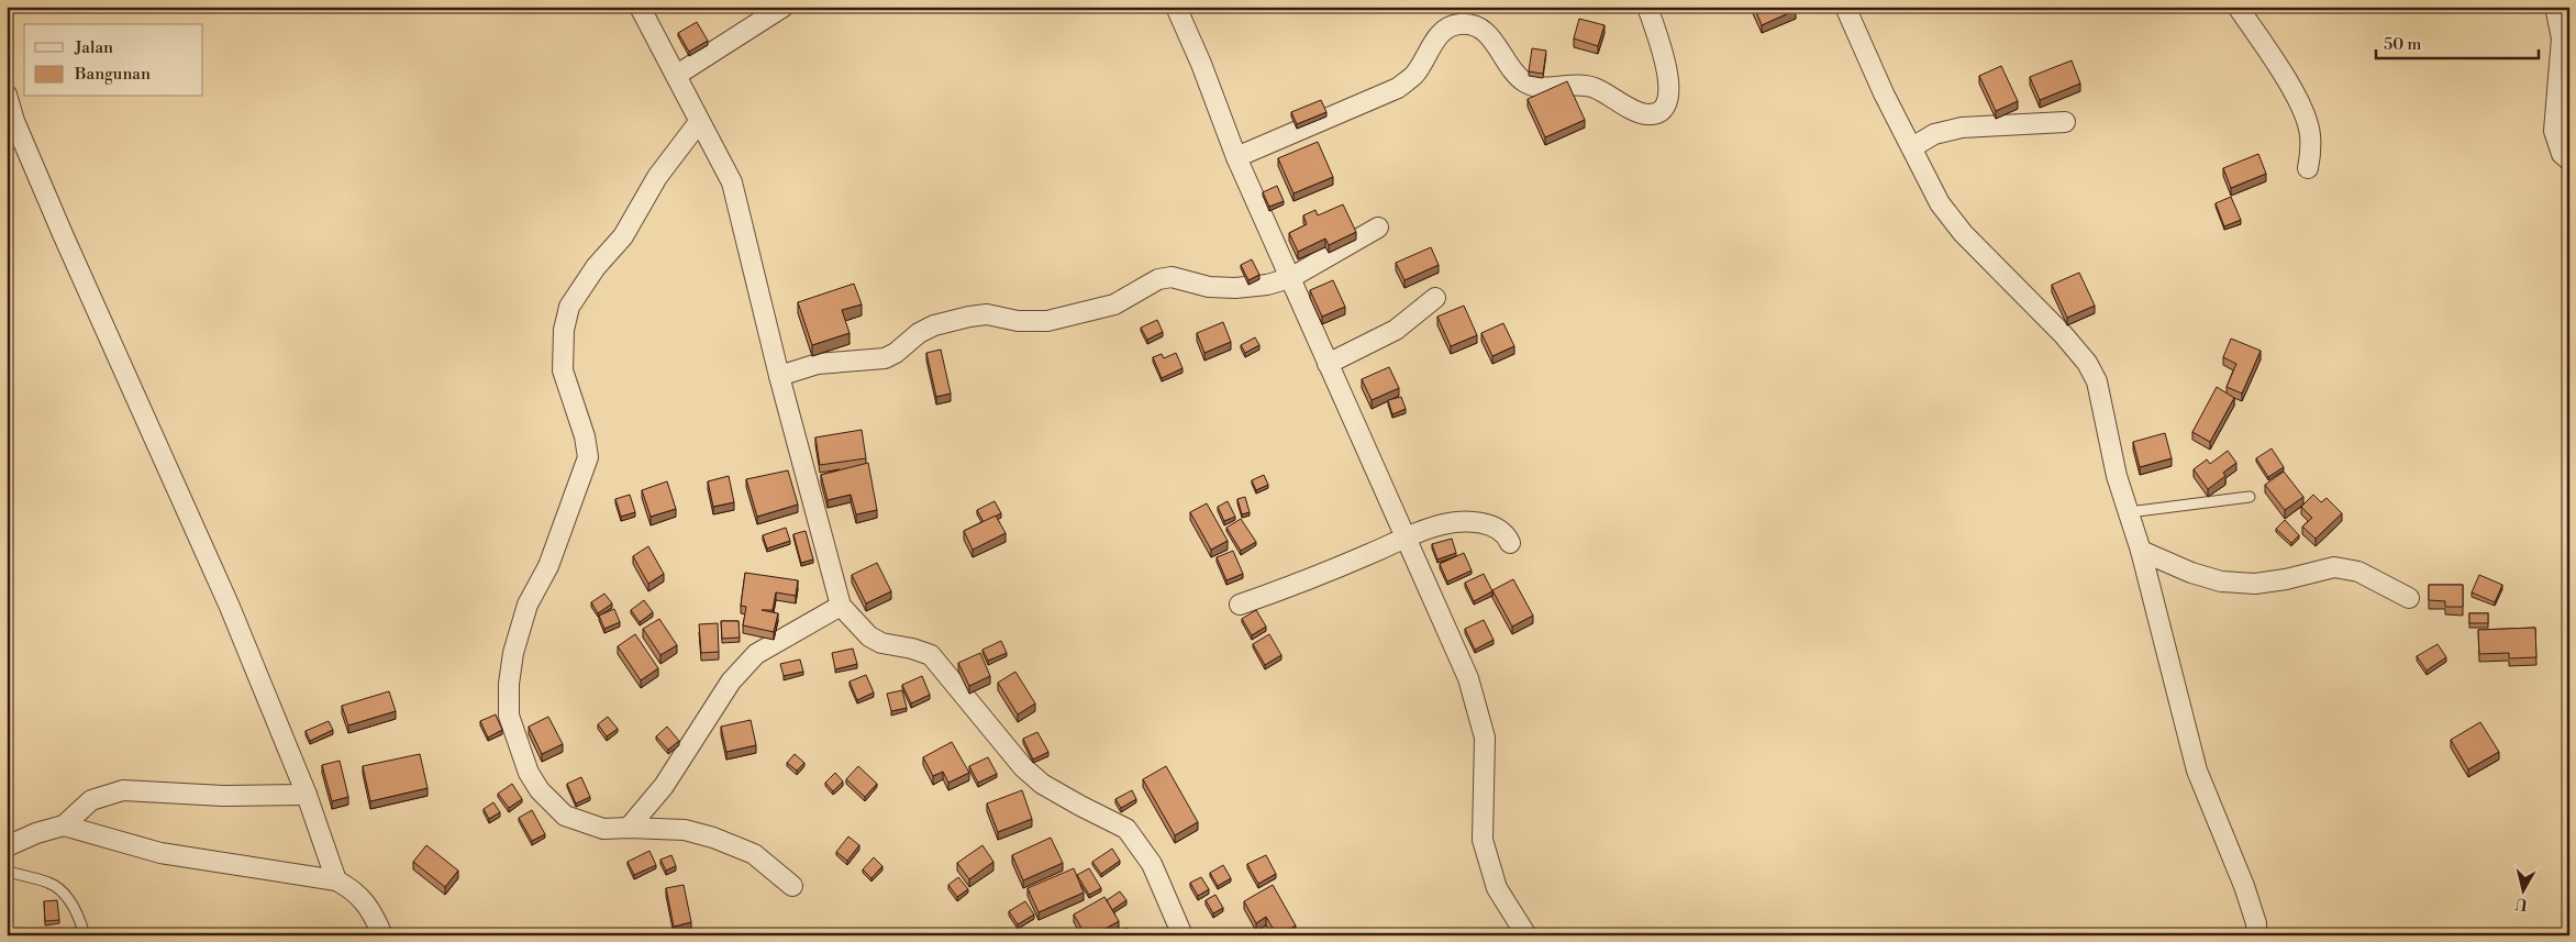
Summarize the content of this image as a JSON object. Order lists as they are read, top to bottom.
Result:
{
  "legend": ["Jalan", "Bangunan"],
  "scale_bar": "50 m",
  "north": "bottom"
}
